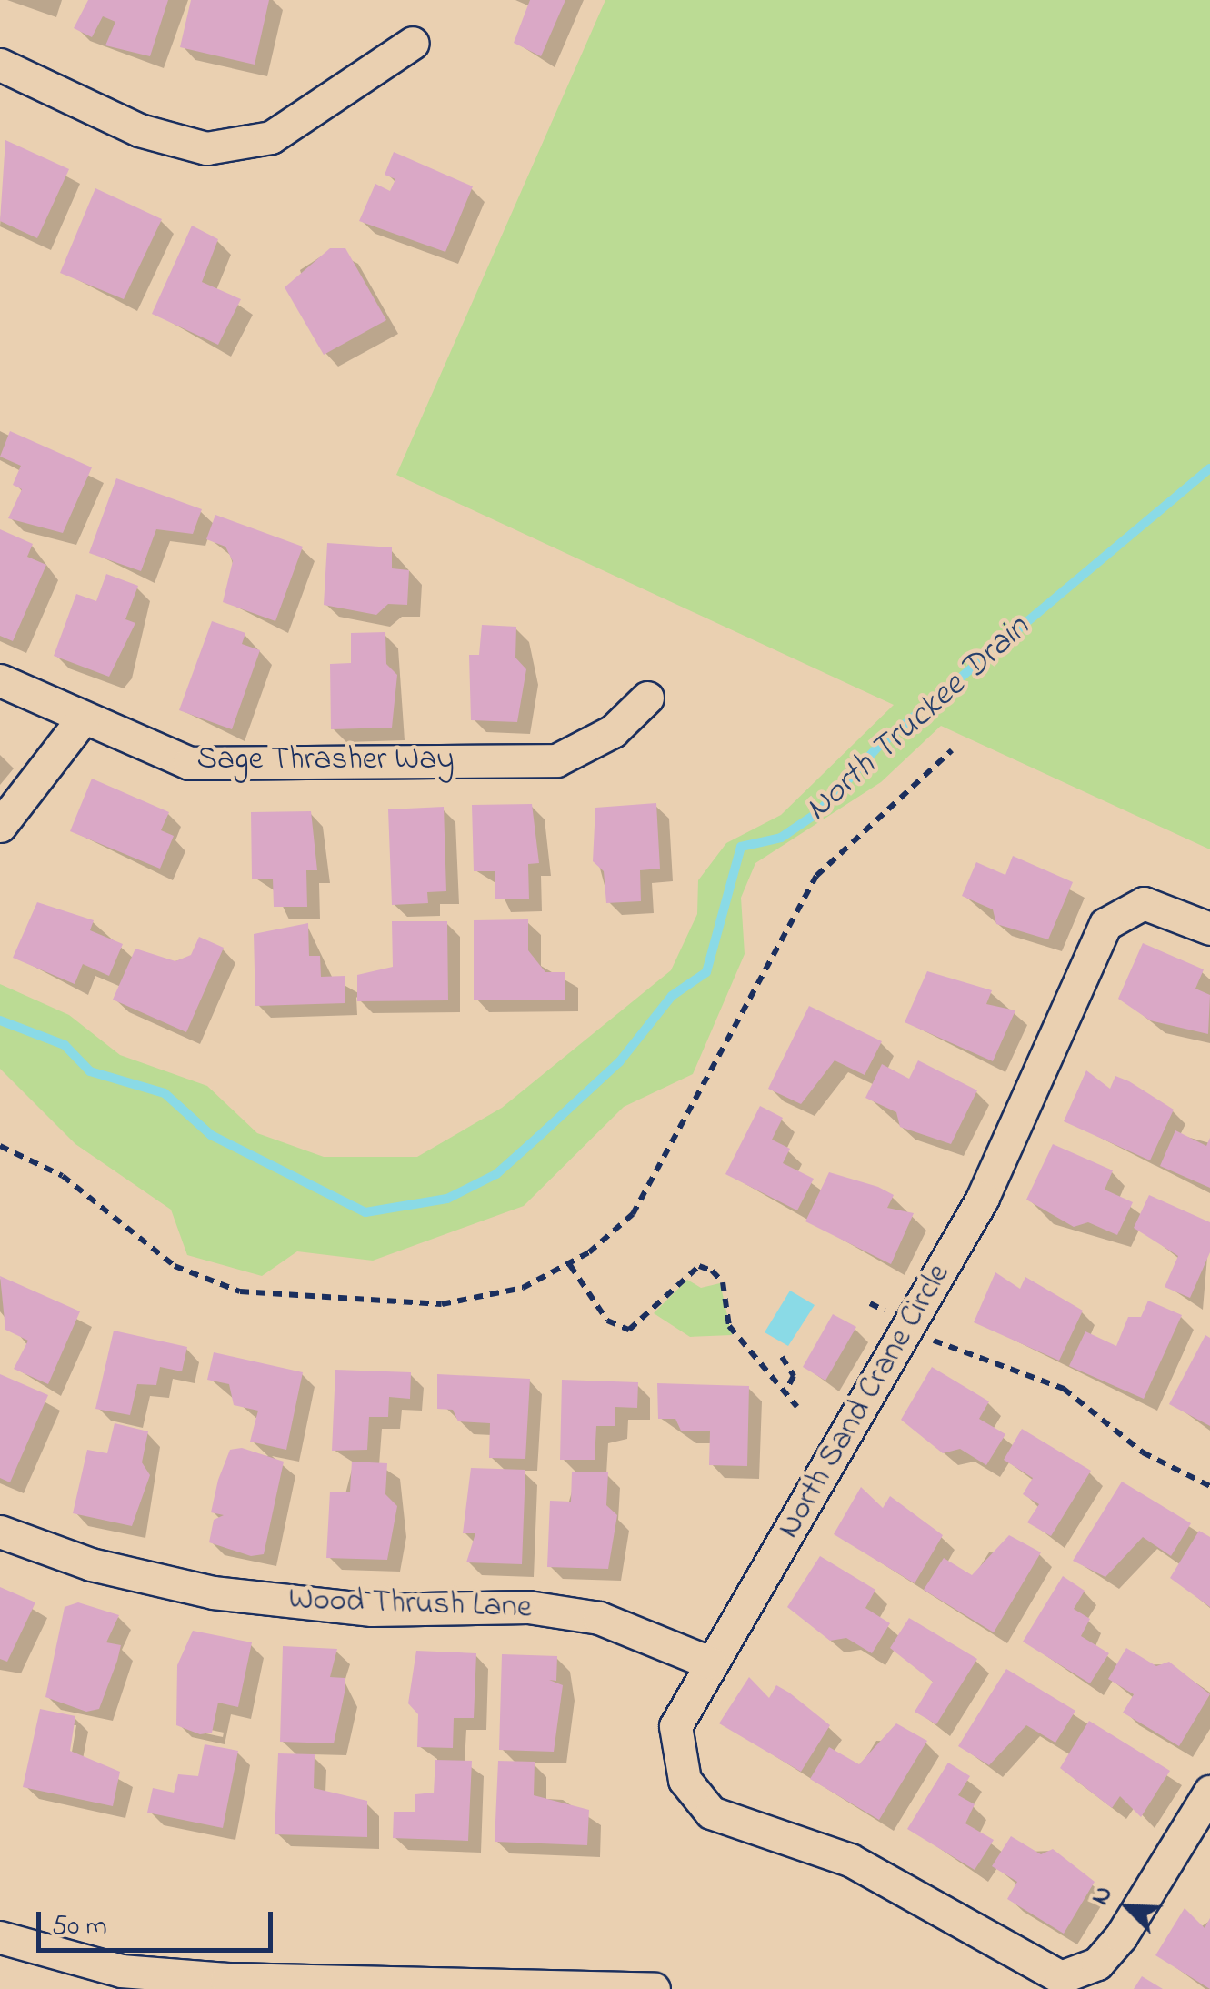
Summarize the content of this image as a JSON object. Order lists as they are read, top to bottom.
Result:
{
  "streets": {
    "street": ["Sage Thrasher Way", "North Sand Crane Circle", "Wood Thrush Lane"]
  },
  "crossings": [
    ["North Sand Crane Circle", "Wood Thrush Lane"]
  ],
  "water": ["North Truckee Drain"],
  "scale_bar": "50 m",
  "north": "top left"
}
